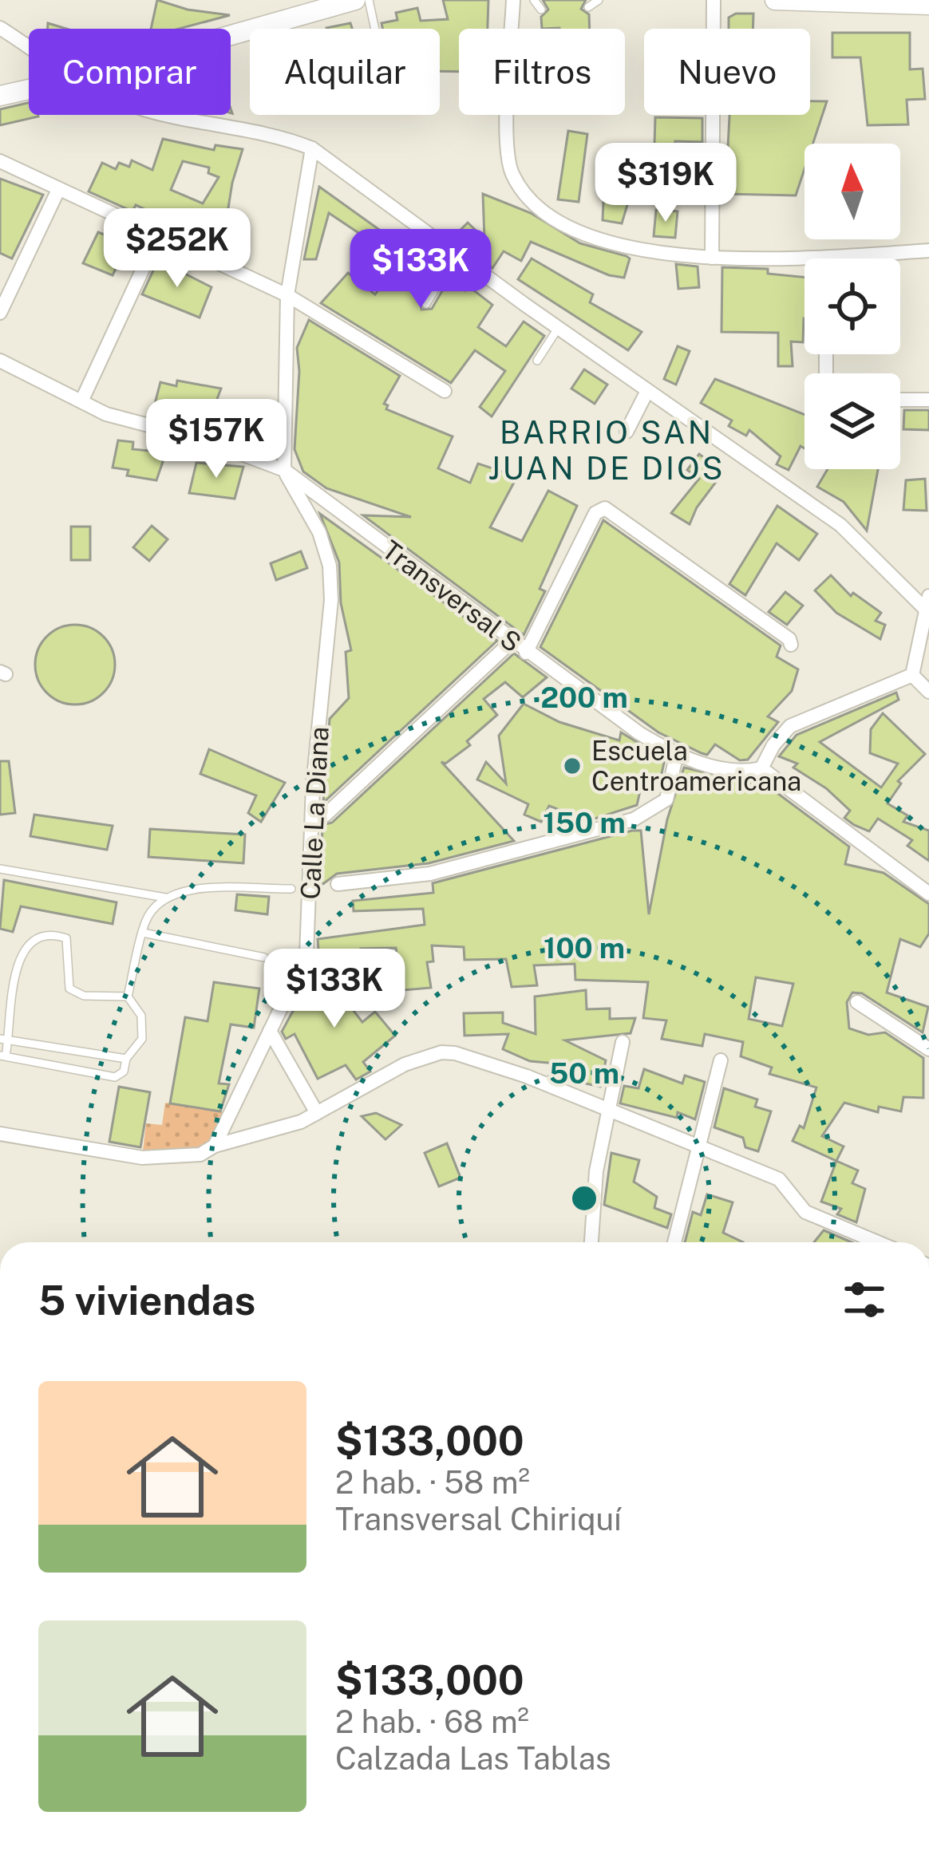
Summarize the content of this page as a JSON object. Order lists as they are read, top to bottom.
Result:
{
  "streets": {
    "street": ["Transversal S", "Calle La Diana"]
  },
  "crossings": [
    ["Transversal S", "Calle La Diana"]
  ],
  "districts": ["BARRIO SAN JUAN DE DIOS"],
  "places": ["Escuela Centroamericana"],
  "north": "top",
  "page": {
    "chip": [
      "Comprar",
      "Alquilar",
      "Filtros",
      "Nuevo"
    ],
    "price": [
      "$319K",
      "$252K",
      "$133K",
      "$157K",
      "$133K"
    ],
    "heading": "5 viviendas",
    "list": [
      {
        "name": "$133,000",
        "note": "2 hab. · 58 m² · Transversal Chiriquí"
      },
      {
        "name": "$133,000",
        "note": "2 hab. · 68 m² · Calzada Las Tablas"
      }
    ]
  },
  "rings": [
    "200 m",
    "150 m",
    "100 m",
    "50 m"
  ]
}
